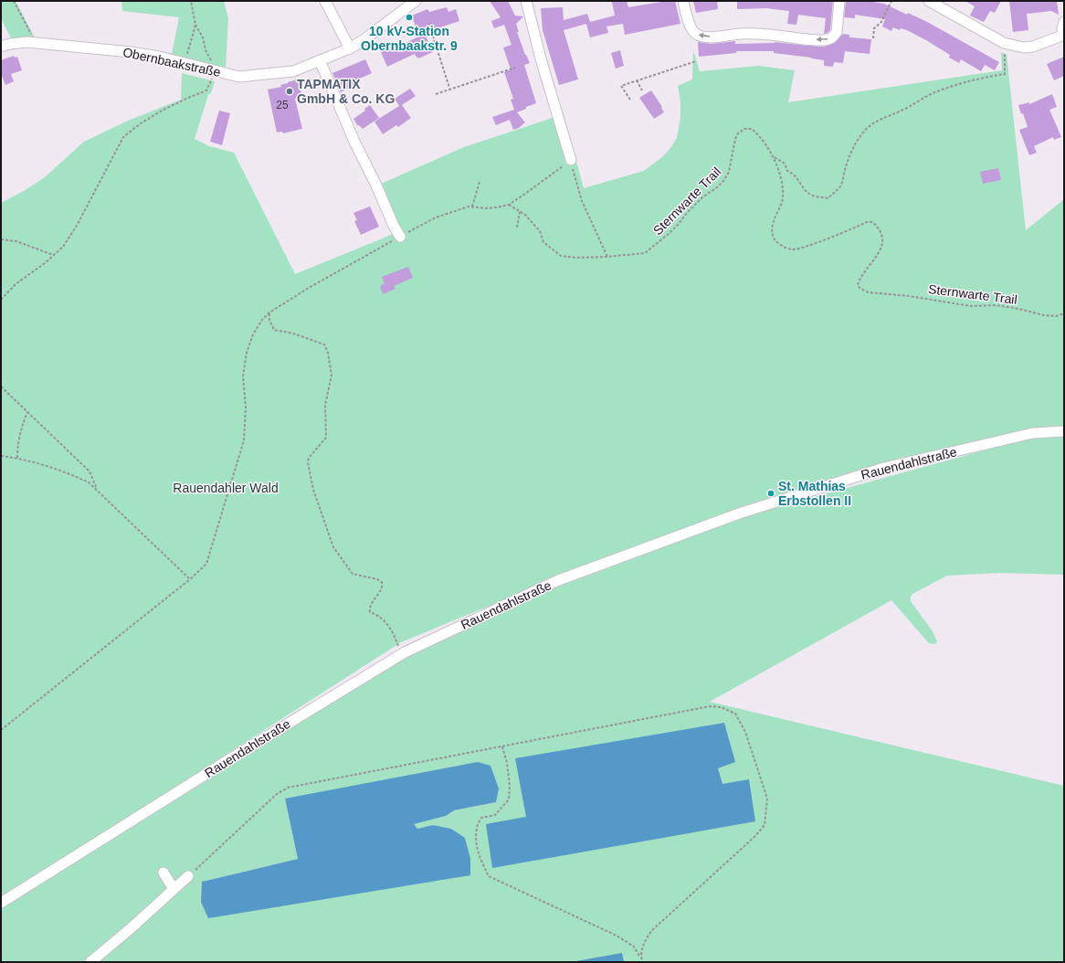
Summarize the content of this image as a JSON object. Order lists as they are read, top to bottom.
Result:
{
  "streets": {
    "street": ["Obernbaakstraße", "Rauendahlstraße"],
    "path": ["Sternwarte Trail"]
  },
  "parks": ["Rauendahler Wald"],
  "places": ["10 kV-Station Obernbaakstr. 9", "TAPMATIX GmbH & Co. KG", "St. Mathias Erbstollen II"],
  "house_numbers": ["25"]
}
